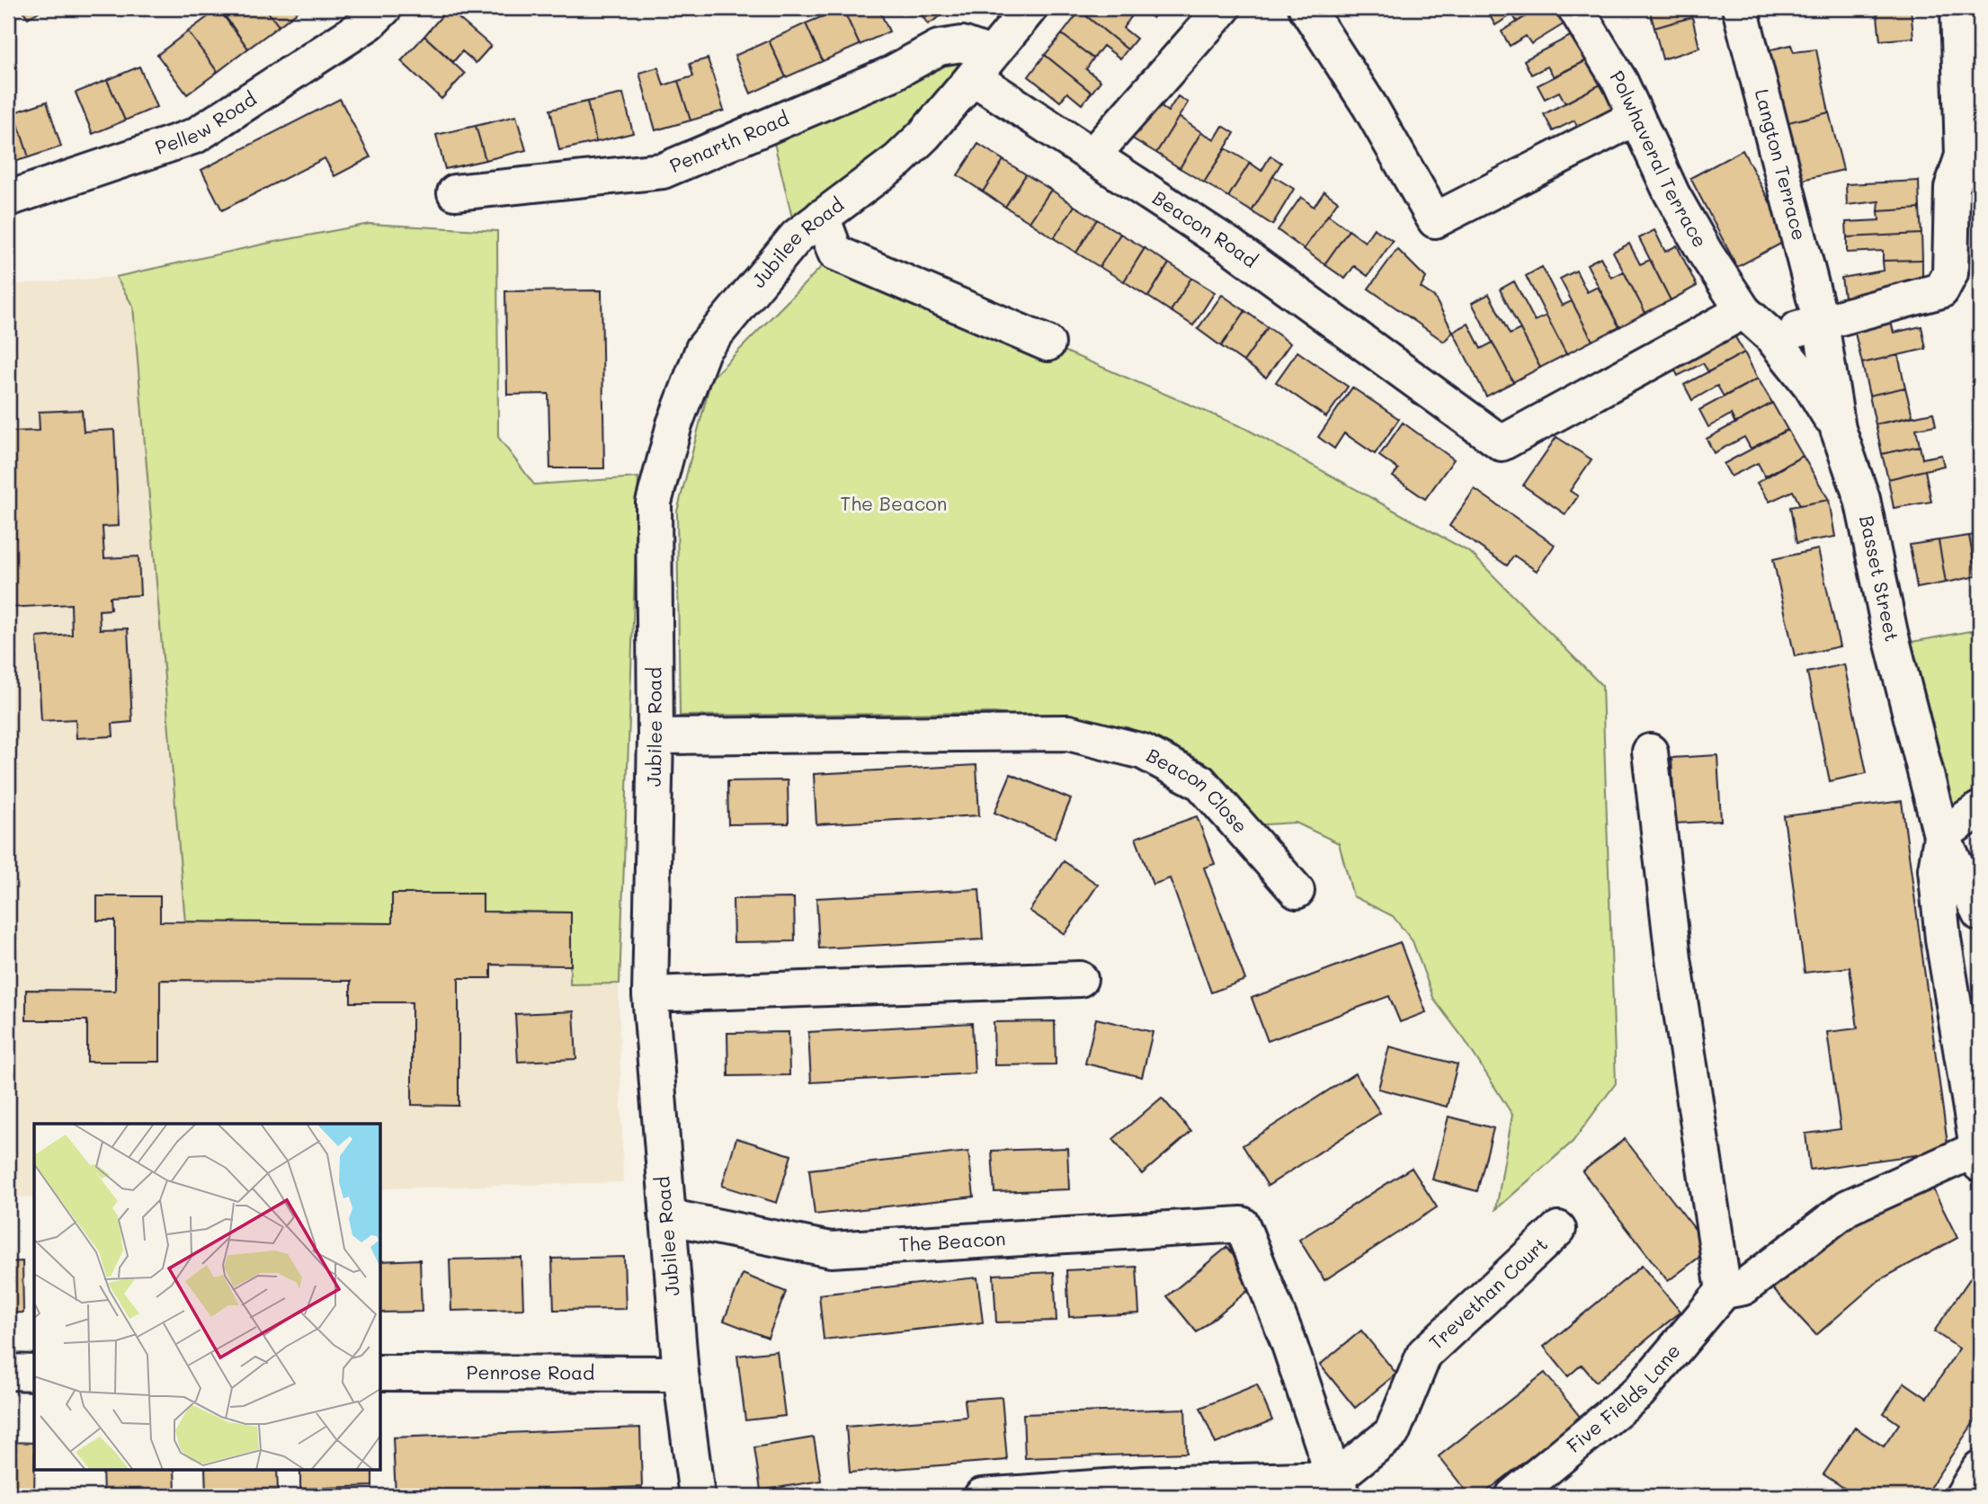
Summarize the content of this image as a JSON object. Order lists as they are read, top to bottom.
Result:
{
  "streets": {
    "street": [
      "Pellew Road",
      "Penarth Road",
      "Polwhaveral Terrace",
      "Langton Terrace",
      "Beacon Road",
      "Jubilee Road",
      "Basset Street",
      "Beacon Close",
      "The Beacon",
      "Trevethan Court",
      "Penrose Road",
      "Five Fields Lane"
    ]
  },
  "crossings": [
    ["Penarth Road", "Beacon Road"],
    ["Penarth Road", "Jubilee Road"],
    ["Polwhaveral Terrace", "Beacon Road"],
    ["Polwhaveral Terrace", "Basset Street"],
    ["Langton Terrace", "Basset Street"],
    ["Beacon Road", "Jubilee Road"],
    ["Jubilee Road", "Beacon Close"],
    ["Jubilee Road", "The Beacon"],
    ["Jubilee Road", "Penrose Road"],
    ["The Beacon", "Trevethan Court"]
  ],
  "parks": ["The Beacon"]
}
